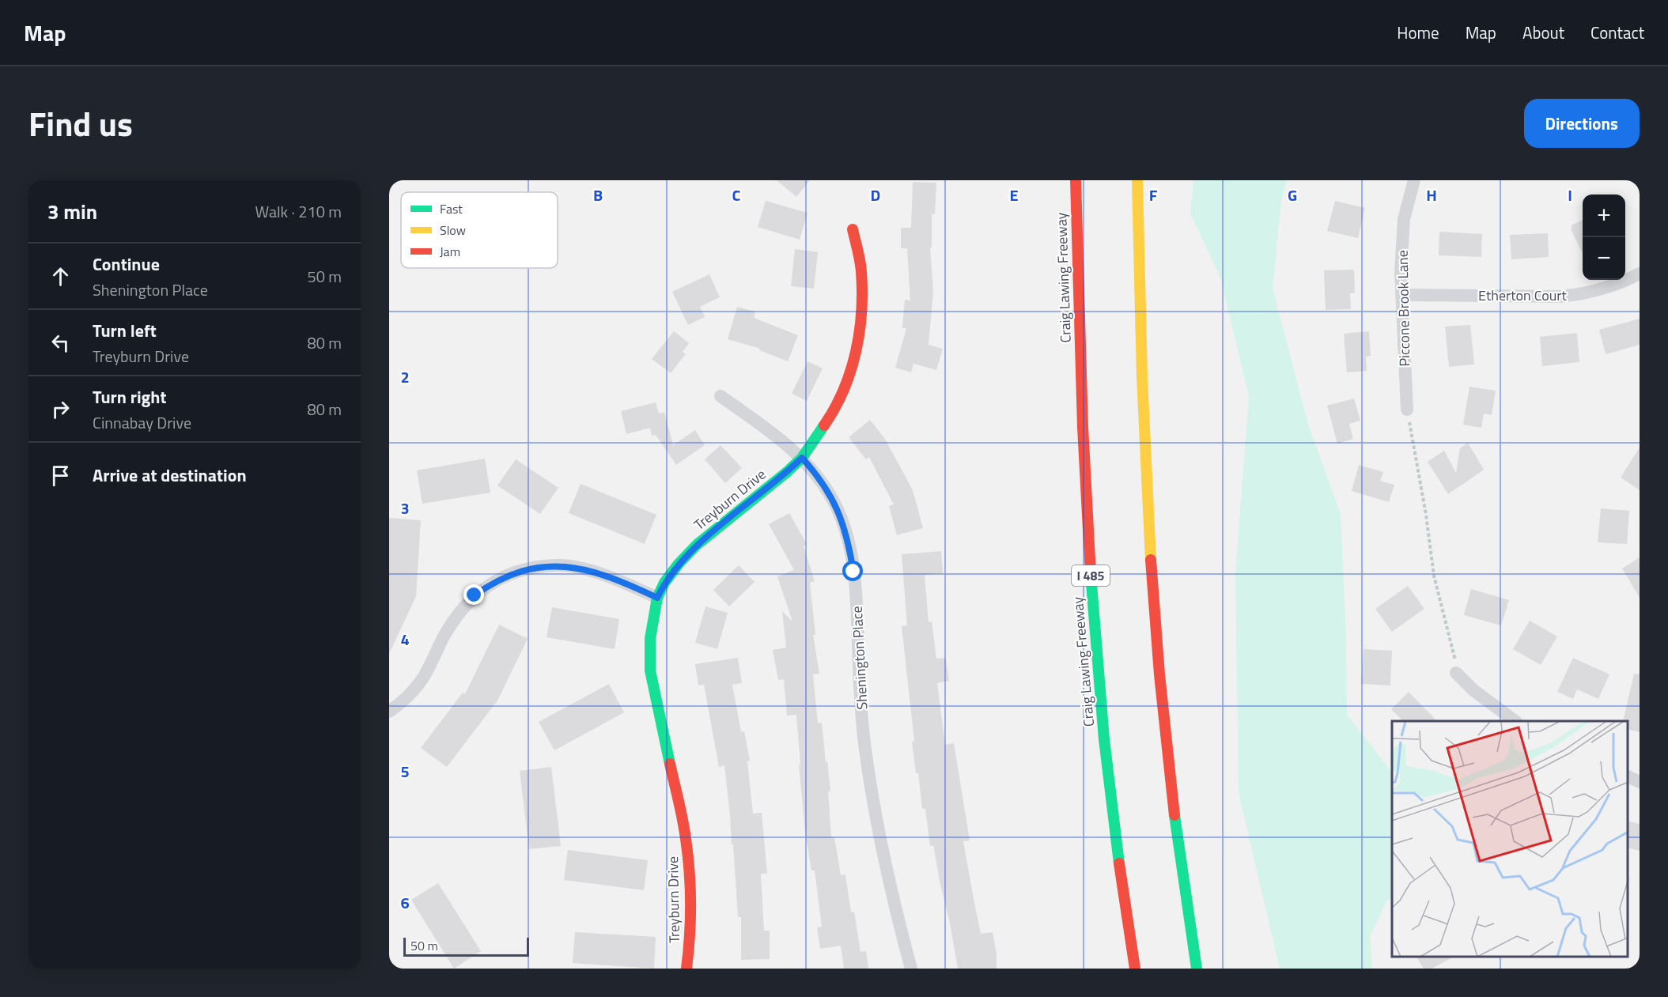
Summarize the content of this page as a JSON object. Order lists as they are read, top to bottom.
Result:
{
  "streets": {
    "main road": ["Craig Lawing Freeway", "Treyburn Drive", "I 485"],
    "street": ["Etherton Court", "Piccone Brook Lane", "Shenington Place"]
  },
  "crossings": [
    ["Etherton Court", "Piccone Brook Lane"],
    ["Treyburn Drive", "Shenington Place"]
  ],
  "legend": ["Fast", "Slow", "Jam"],
  "scale_bar": "50 m",
  "page": {
    "header": "Map",
    "nav": [
      "Home",
      "Map",
      "About",
      "Contact"
    ],
    "title": "Find us",
    "buttons": "Directions",
    "heading": ["3 min", "Walk · 210 m"],
    "map_buttons": ["+", "−"],
    "list": [
      ["Continue", "Shenington Place", "50 m"],
      ["Turn left", "Treyburn Drive", "80 m"],
      ["Turn right", "Cinnabay Drive", "80 m"],
      "Arrive at destination"
    ],
    "scale": "50 m"
  },
  "grid": {
    "columns": [
      "B",
      "C",
      "D",
      "E",
      "F",
      "G",
      "H",
      "I"
    ],
    "rows": [
      "2",
      "3",
      "4",
      "5",
      "6"
    ]
  }
}
